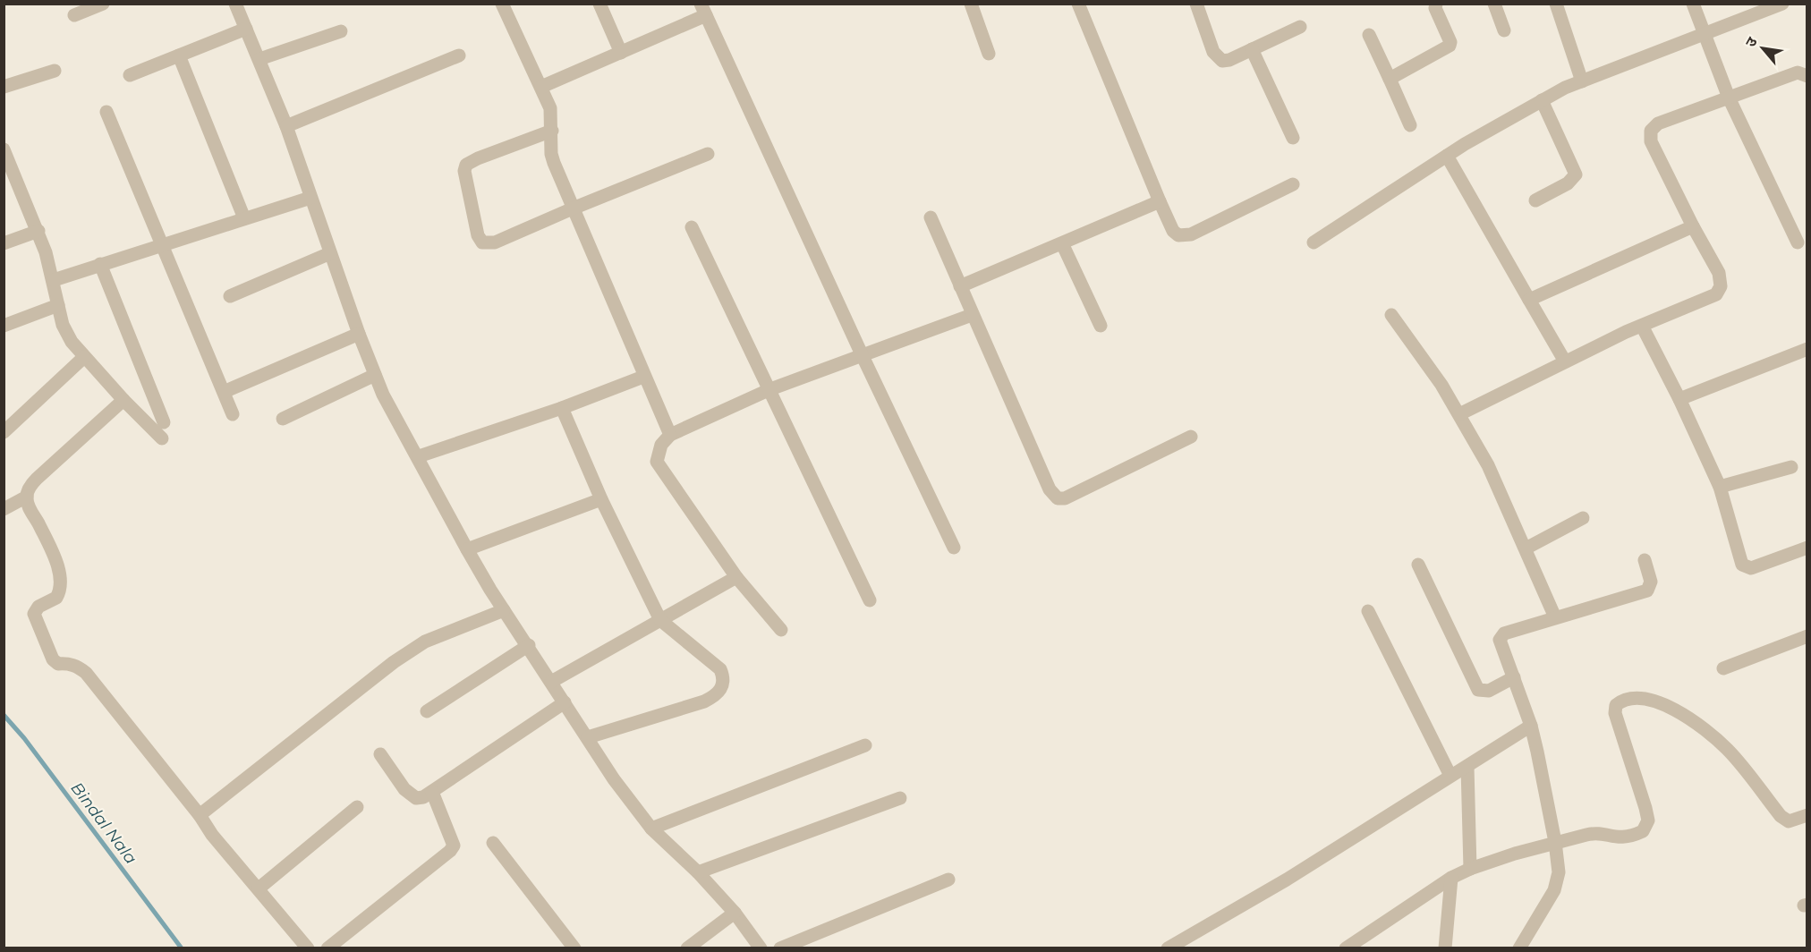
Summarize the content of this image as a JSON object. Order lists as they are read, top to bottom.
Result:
{
  "water": ["Bindal Nala"],
  "north": "top left"
}
